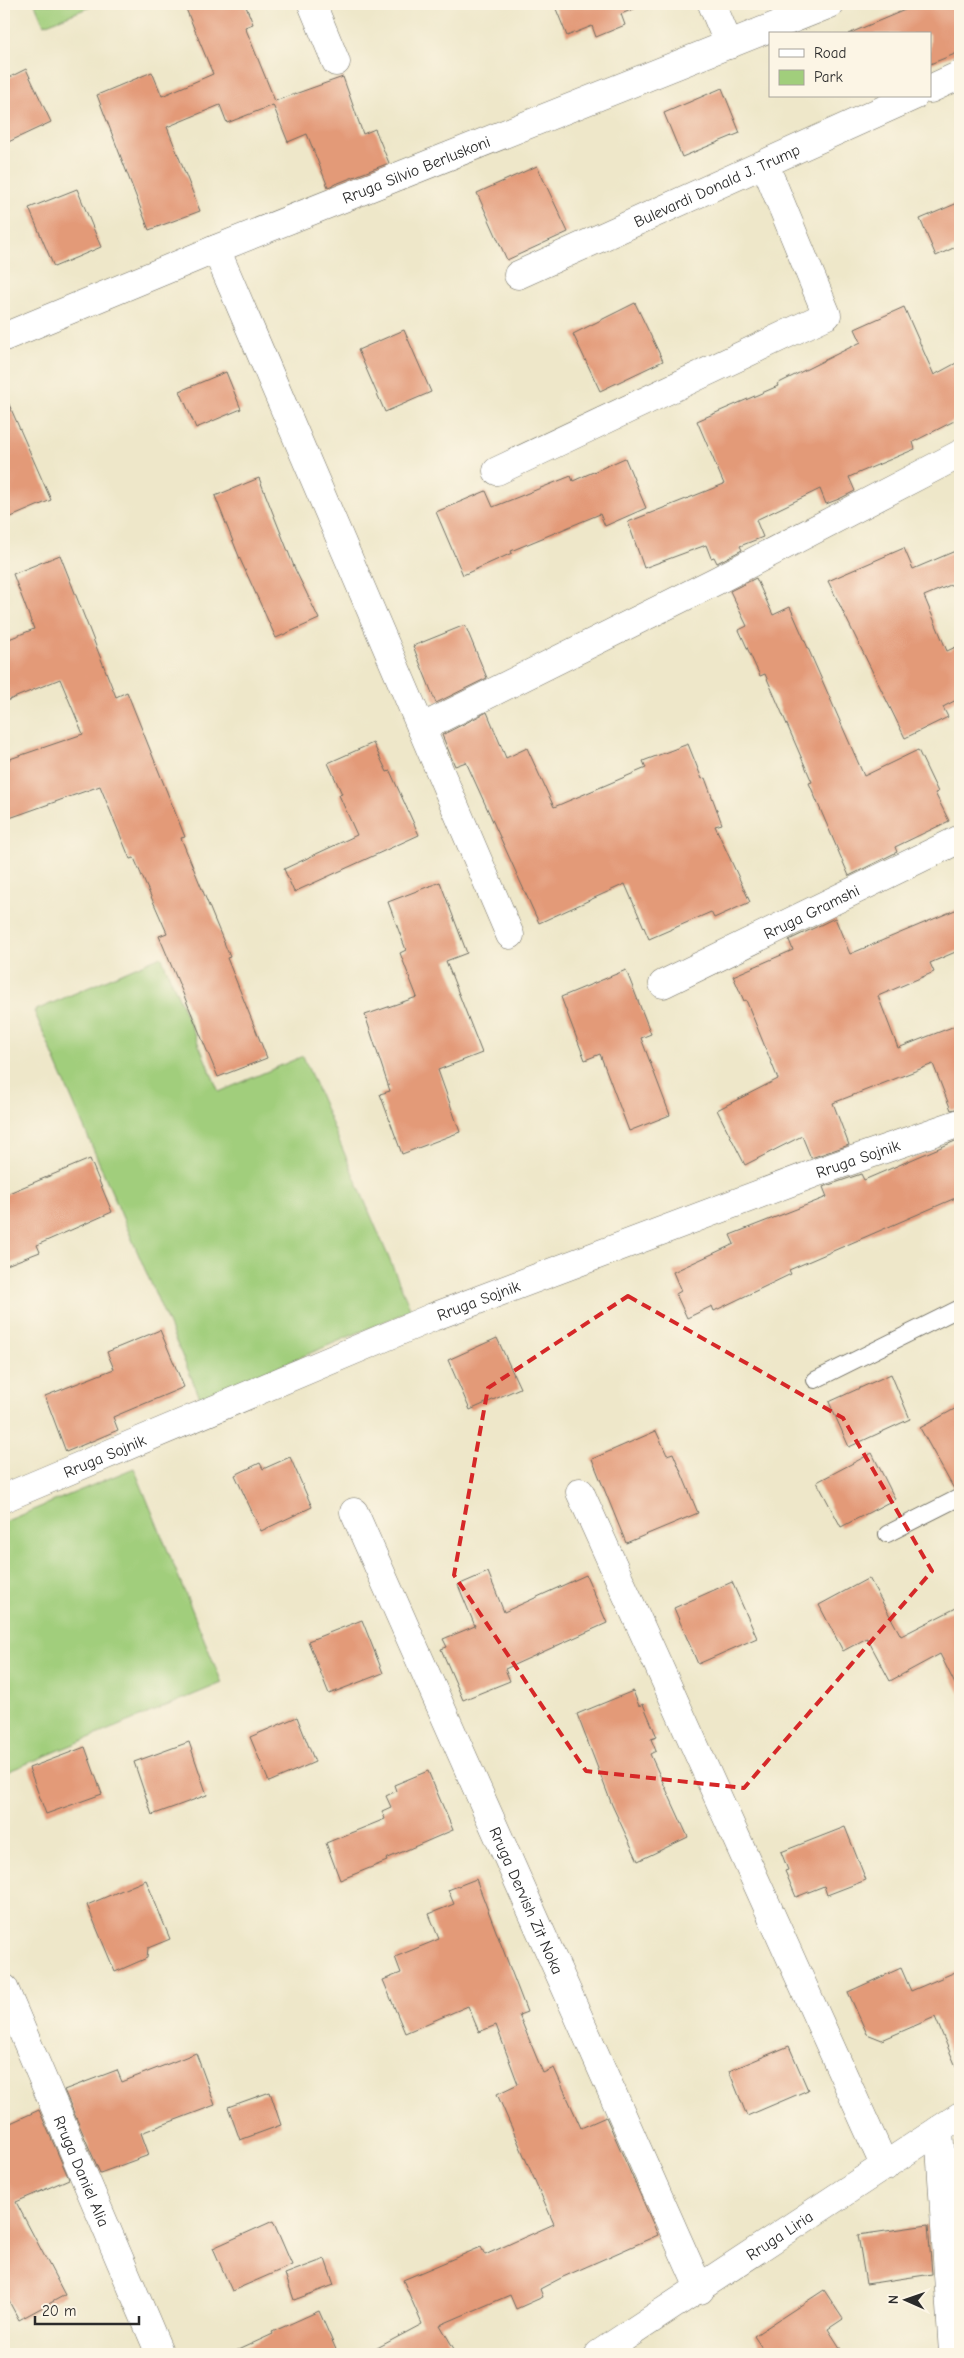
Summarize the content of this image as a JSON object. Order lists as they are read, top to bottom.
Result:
{
  "streets": {
    "street": [
      "Rruga Silvio Berluskoni",
      "Bulevardi Donald J. Trump",
      "Rruga Gramshi",
      "Rruga Sojnik",
      "Rruga Dervish Zit Noka",
      "Rruga Daniel Alia",
      "Rruga Liria"
    ]
  },
  "crossings": [
    ["Rruga Dervish Zit Noka", "Rruga Liria"]
  ],
  "legend": ["Road", "Park"],
  "scale_bar": "20 m",
  "north": "left"
}
